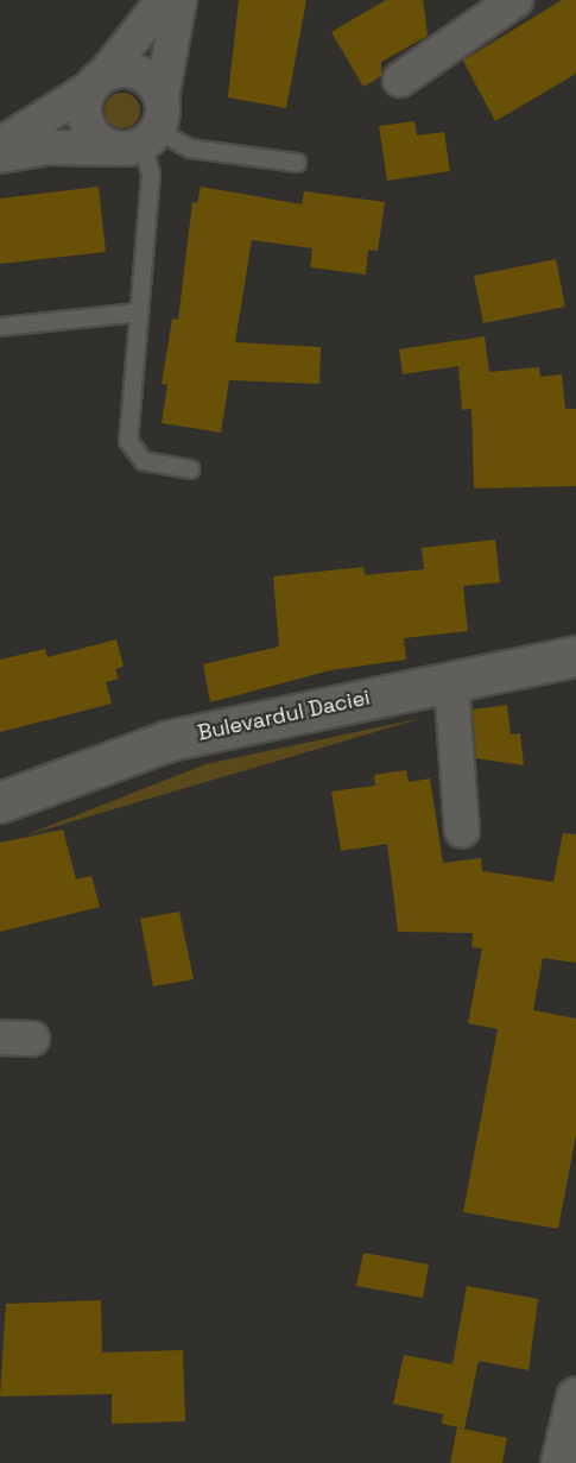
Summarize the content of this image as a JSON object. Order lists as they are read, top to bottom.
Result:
{
  "streets": {
    "street": ["Bulevardul Daciei"]
  }
}
